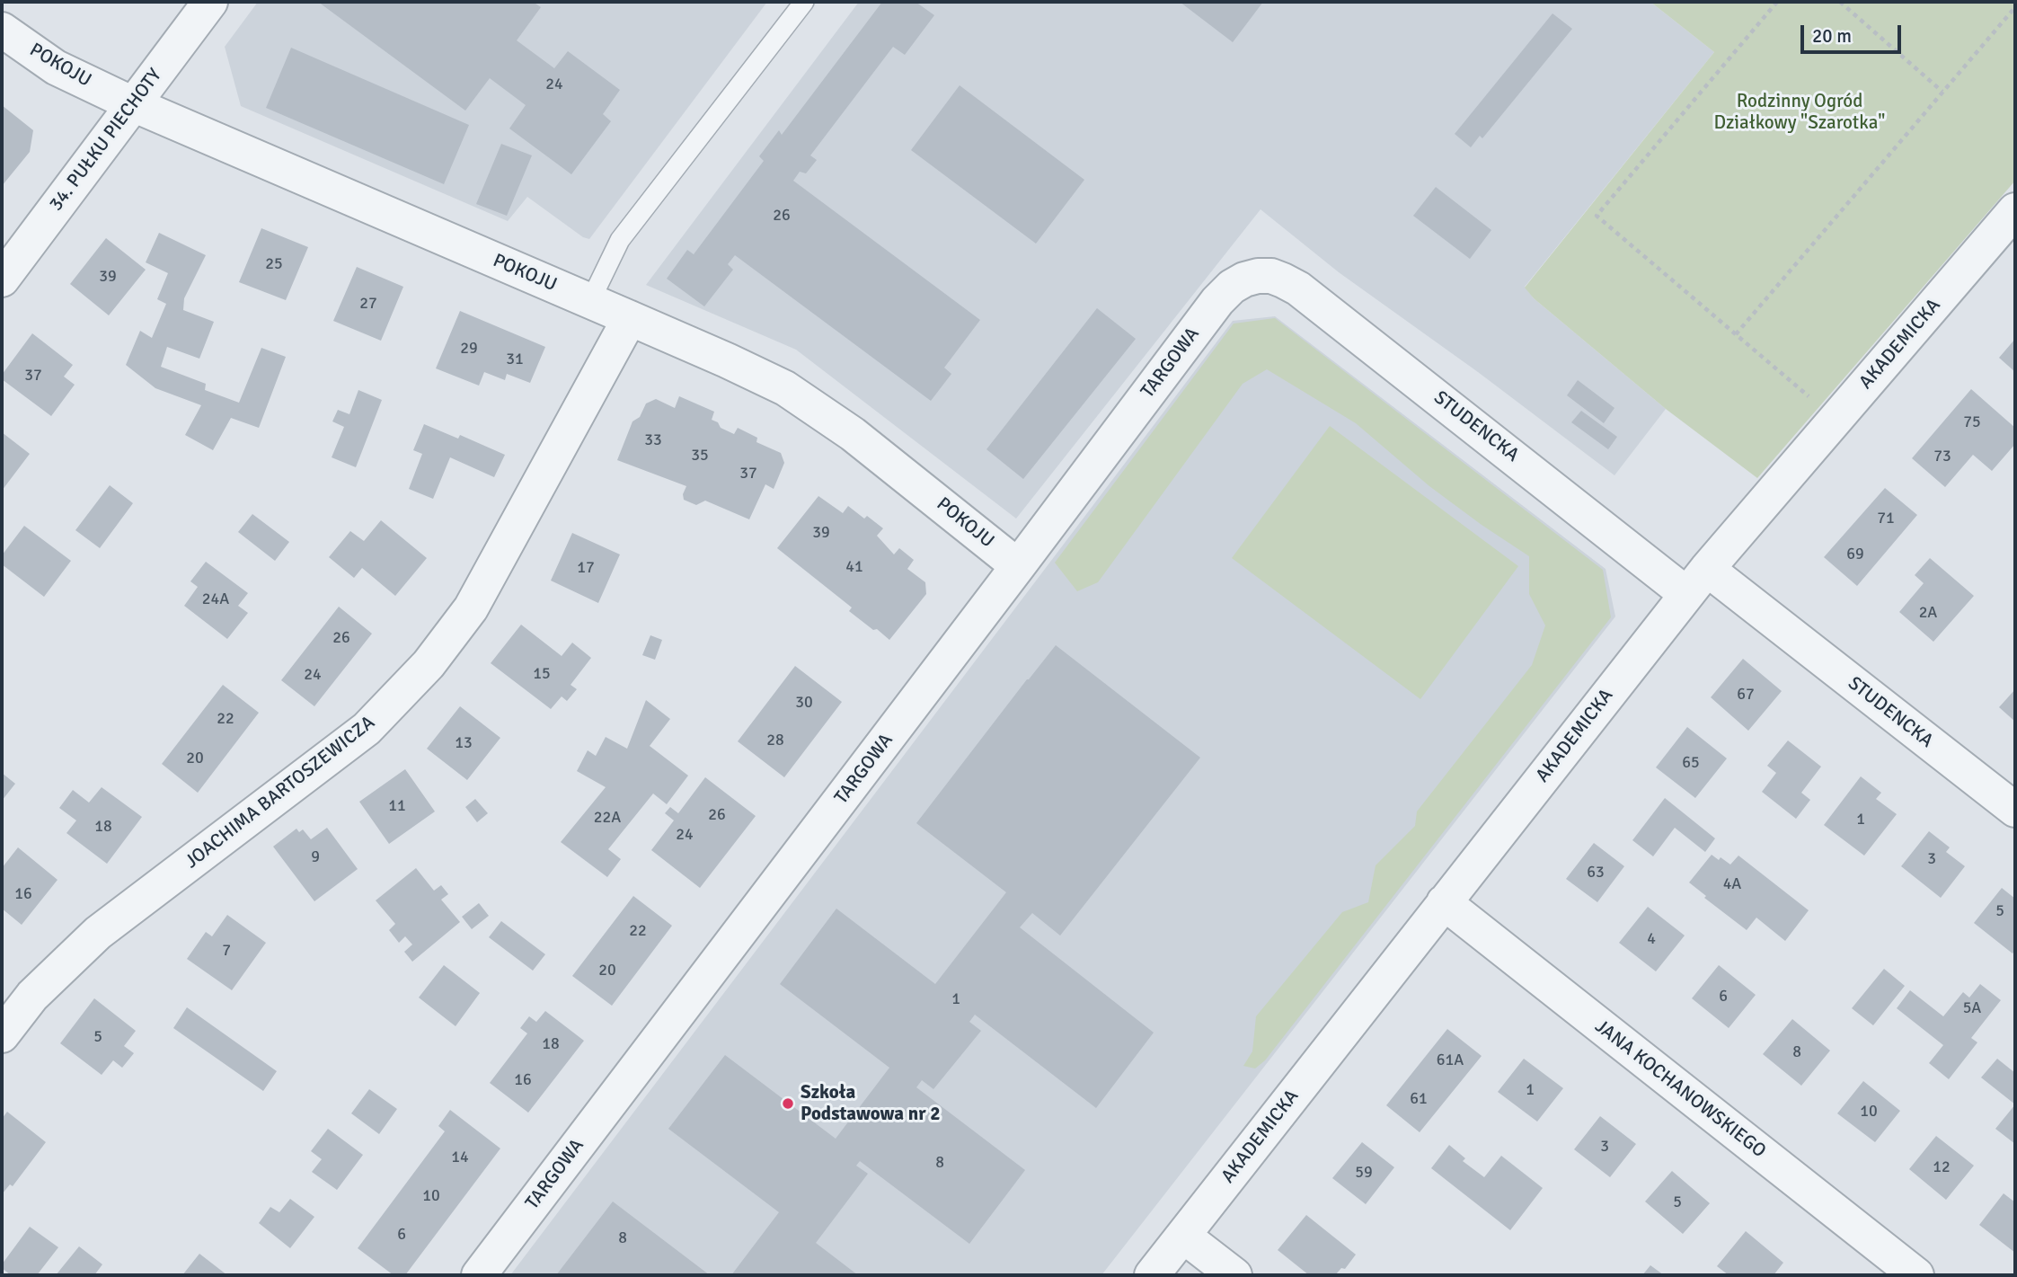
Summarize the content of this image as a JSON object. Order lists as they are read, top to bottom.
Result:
{
  "streets": {
    "street": [
      "POKOJU",
      "34. PUŁKU PIECHOTY",
      "AKADEMICKA",
      "TARGOWA",
      "STUDENCKA",
      "JOACHIMA BARTOSZEWICZA",
      "JANA KOCHANOWSKIEGO"
    ]
  },
  "crossings": [
    ["POKOJU", "34. PUŁKU PIECHOTY"],
    ["POKOJU", "TARGOWA"],
    ["POKOJU", "JOACHIMA BARTOSZEWICZA"],
    ["AKADEMICKA", "STUDENCKA"],
    ["AKADEMICKA", "JANA KOCHANOWSKIEGO"],
    ["TARGOWA", "STUDENCKA"]
  ],
  "parks": ["Rodzinny Ogród Działkowy \"Szarotka\""],
  "places": ["Szkoła Podstawowa nr 2"],
  "house_numbers": [
    "24",
    "26",
    "25",
    "39",
    "27",
    "29",
    "31",
    "37",
    "75",
    "33",
    "35",
    "73",
    "37",
    "71",
    "39",
    "69",
    "41",
    "17",
    "24A",
    "2A",
    "26",
    "15",
    "24",
    "67",
    "30",
    "22",
    "28",
    "13",
    "20",
    "65",
    "11",
    "26",
    "22A",
    "1",
    "18",
    "24",
    "9",
    "3",
    "63",
    "4A",
    "16",
    "5",
    "22",
    "4",
    "7",
    "20",
    "6",
    "1",
    "5A",
    "5",
    "18",
    "8",
    "61A",
    "16",
    "1",
    "61",
    "10",
    "3",
    "14",
    "8",
    "12",
    "59",
    "10",
    "5",
    "6",
    "8"
  ],
  "scale_bar": "20 m"
}
